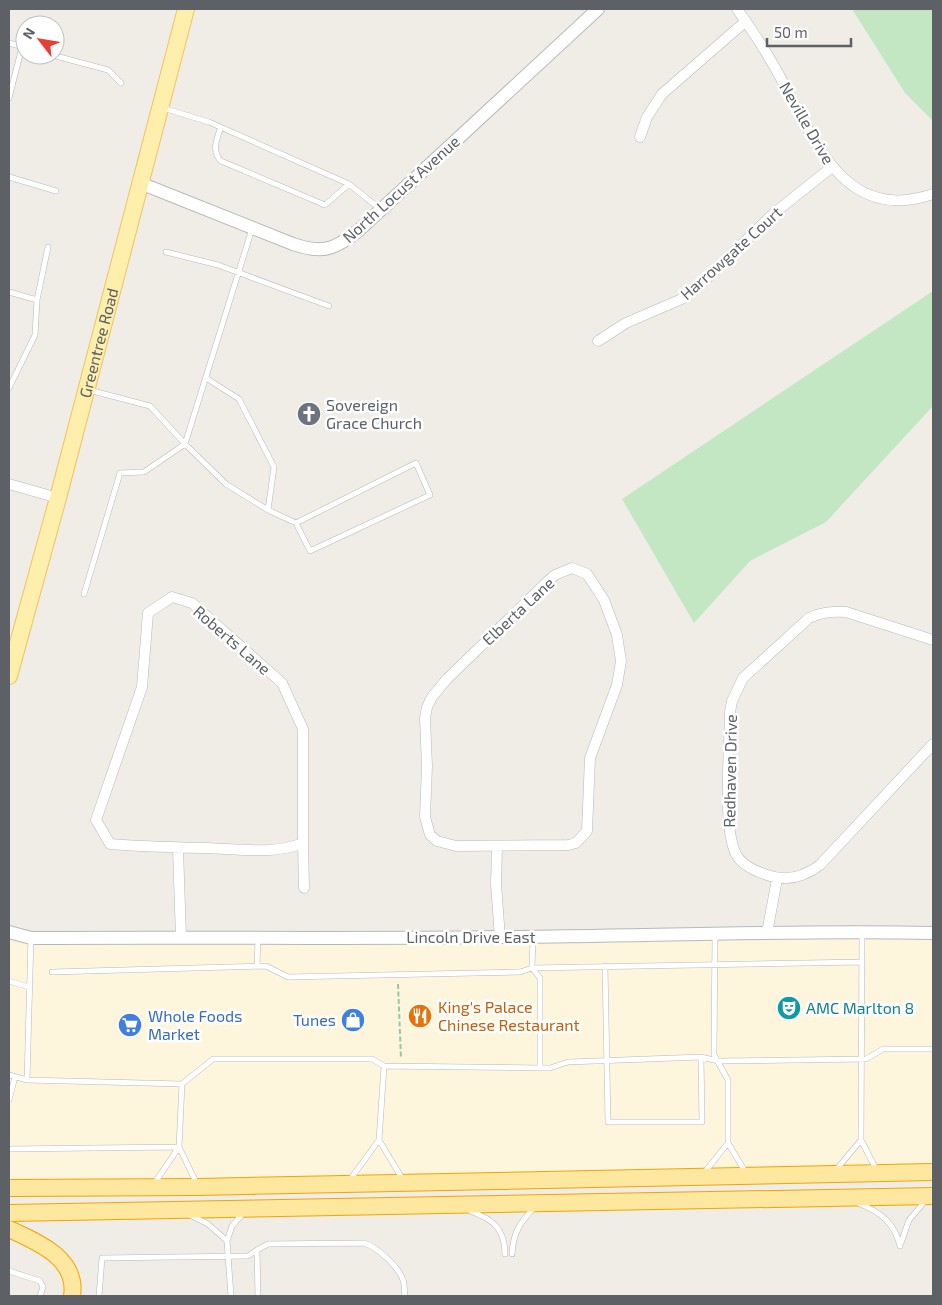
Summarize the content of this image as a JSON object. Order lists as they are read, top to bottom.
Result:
{
  "streets": {
    "main road": ["Greentree Road"],
    "street": [
      "Neville Drive",
      "North Locust Avenue",
      "Harrowgate Court",
      "Elberta Lane",
      "Roberts Lane",
      "Redhaven Drive",
      "Lincoln Drive East"
    ]
  },
  "crossings": [
    ["Neville Drive", "Harrowgate Court"],
    ["North Locust Avenue", "Greentree Road"]
  ],
  "places": {
    "church": ["Sovereign Grace Church"],
    "theatre": ["AMC Marlton 8"],
    "restaurant": ["King's Palace Chinese Restaurant"],
    "shop": ["Tunes"],
    "supermarket": ["Whole Foods Market"]
  },
  "scale_bar": "50 m",
  "north": "top left"
}
